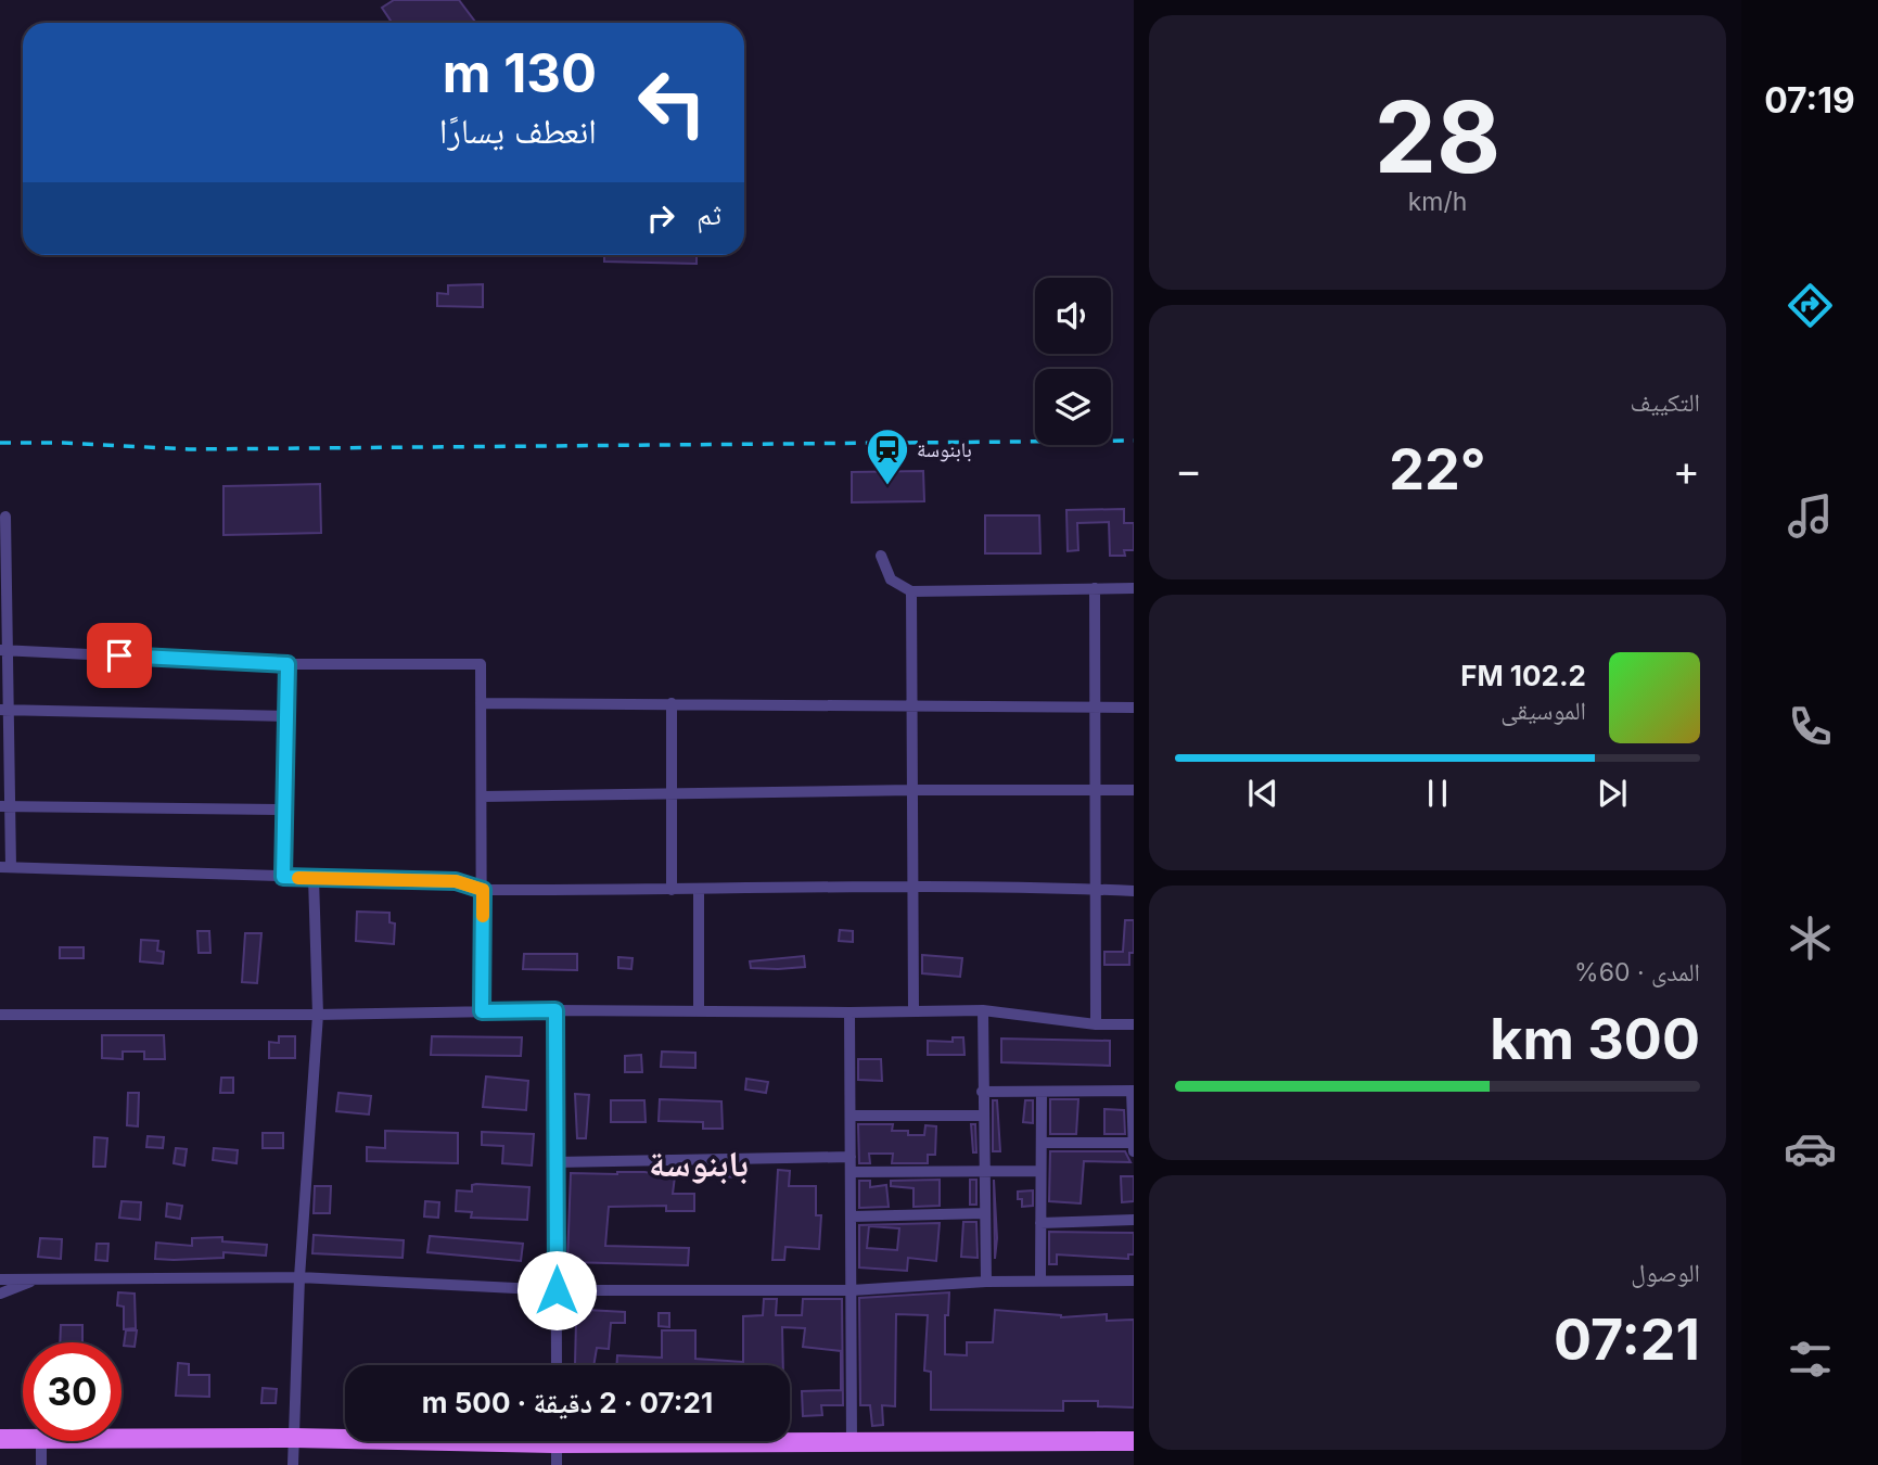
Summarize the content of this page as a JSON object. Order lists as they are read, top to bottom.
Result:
{
  "districts": ["بابنوسة"],
  "places": {
    "station": ["بابنوسة"]
  },
  "page": {
    "tabs": "07:19",
    "tile": [
      ["28", "km/h"],
      "التكييف",
      ["المدى · 60%", "300 km"],
      ["الوصول", "07:21"]
    ],
    "turn": ["130 m", "انعطف يسارًا"],
    "then": "ثم",
    "heat": ["−", "22°", "+"],
    "song": ["102.2 FM", "الموسيقى"],
    "limit": "30",
    "trip": "07:21 · 2 دقيقة · 500 m"
  }
}
